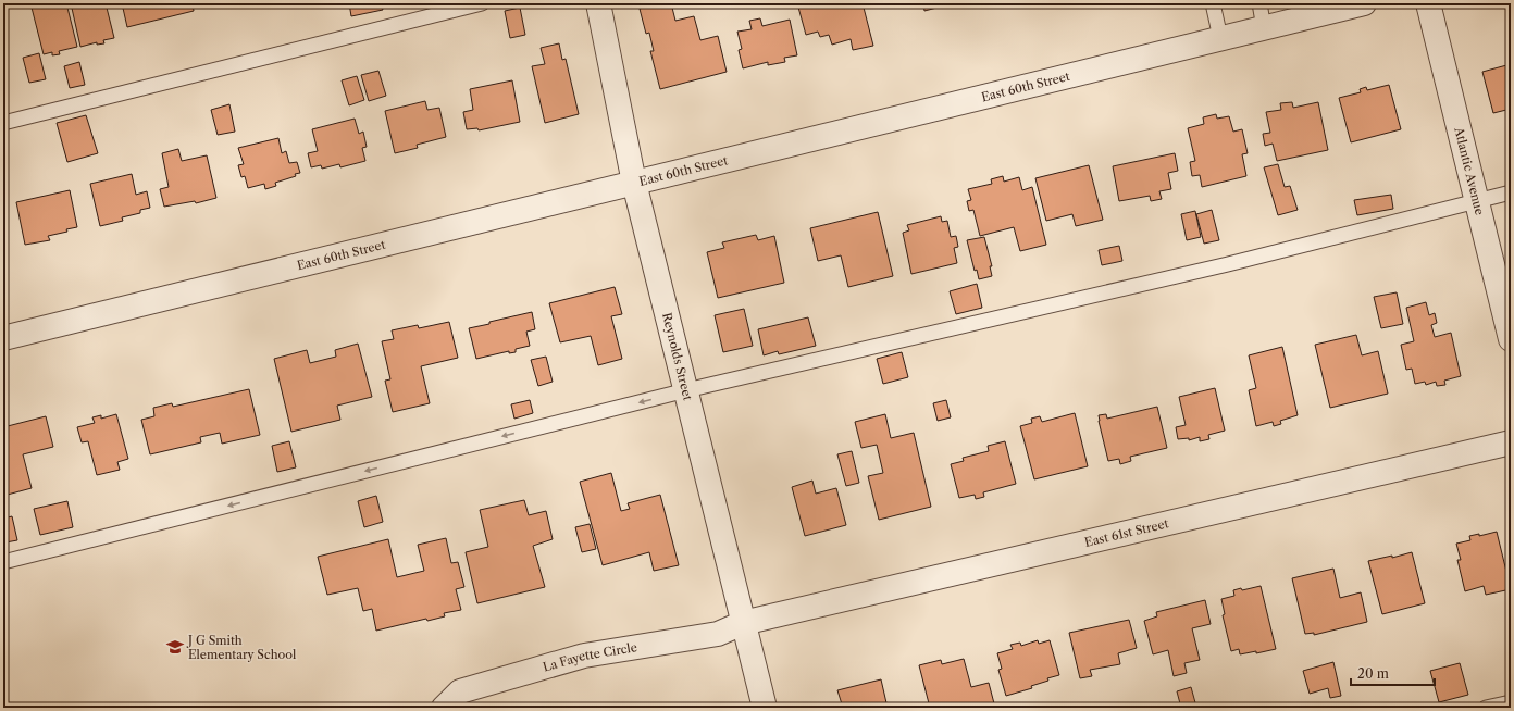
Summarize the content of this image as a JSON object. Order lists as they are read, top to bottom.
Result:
{
  "streets": {
    "street": [
      "East 60th Street",
      "Atlantic Avenue",
      "Reynolds Street",
      "East 61st Street",
      "La Fayette Circle"
    ]
  },
  "crossings": [
    ["East 60th Street", "Reynolds Street"],
    ["Reynolds Street", "East 61st Street"],
    ["Reynolds Street", "La Fayette Circle"],
    ["East 61st Street", "La Fayette Circle"]
  ],
  "places": {
    "school or university": ["J G Smith Elementary School"]
  },
  "scale_bar": "20 m"
}
